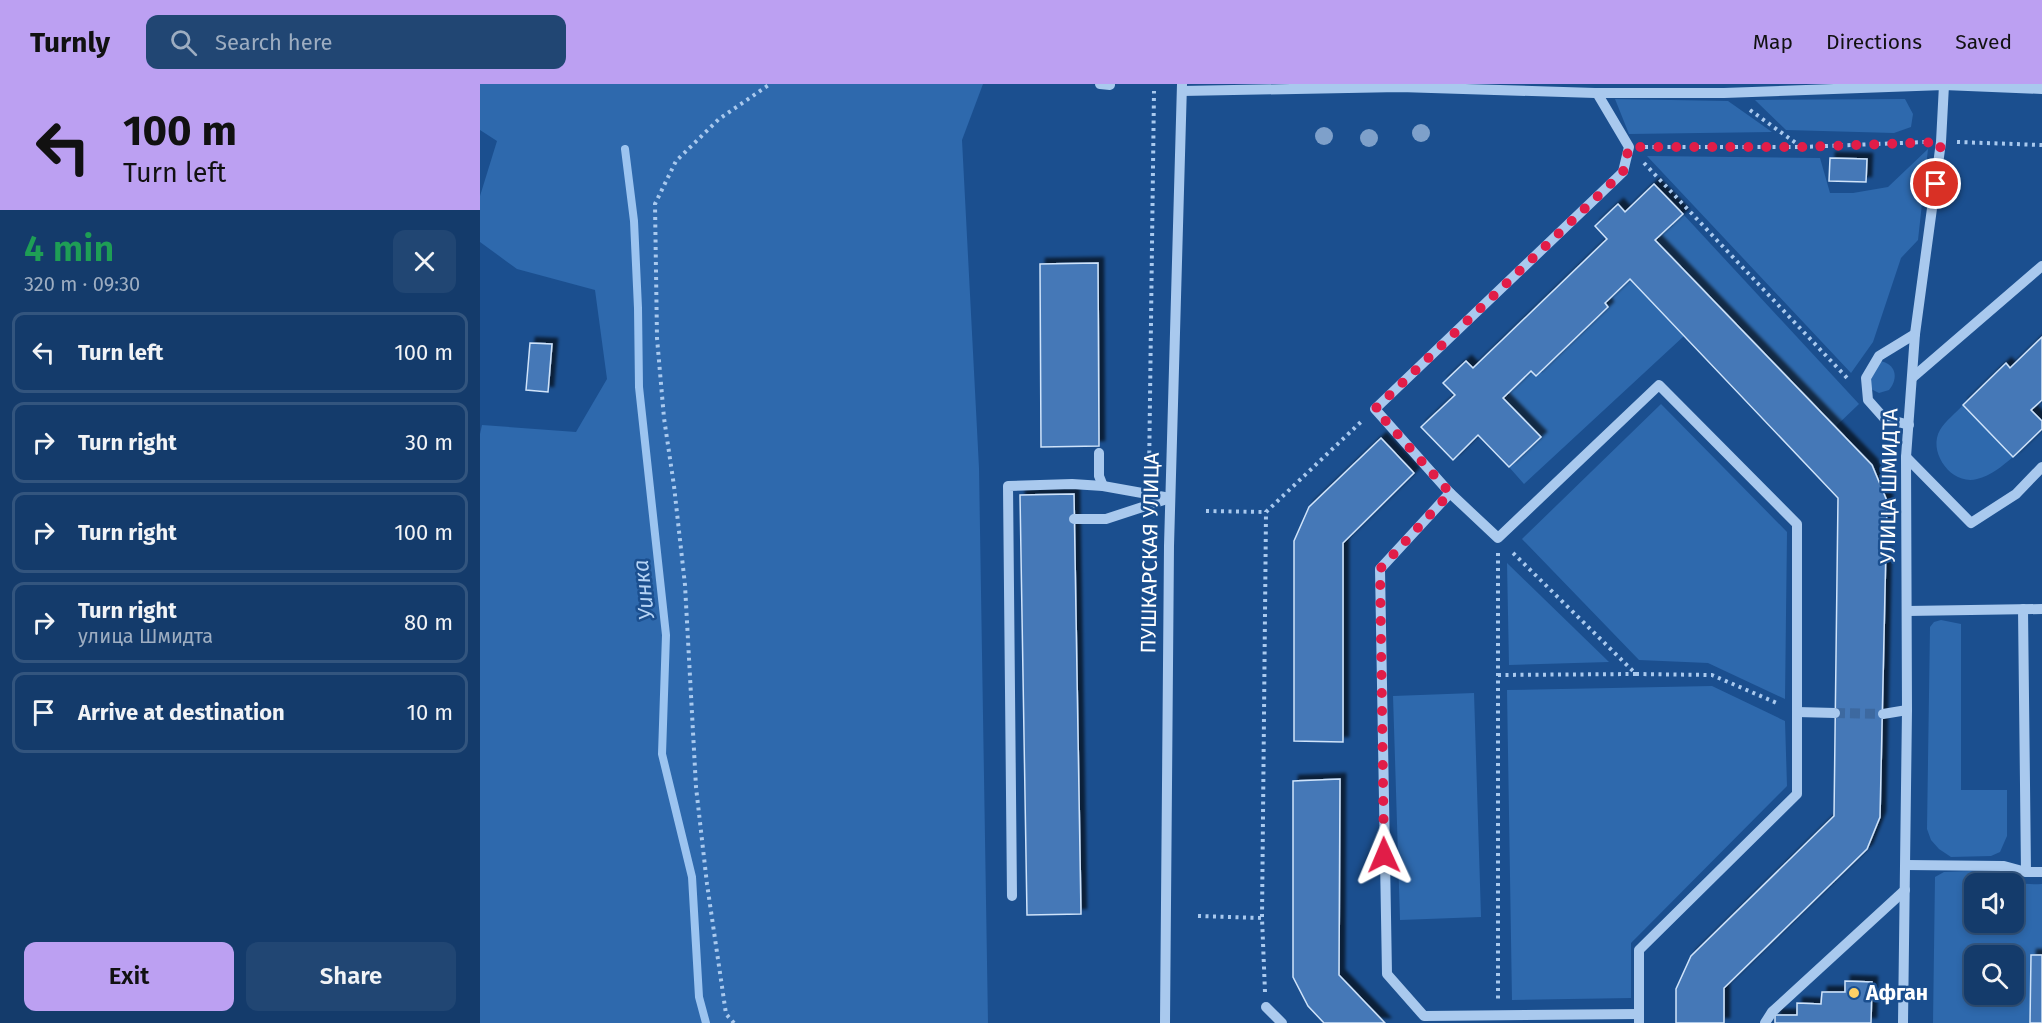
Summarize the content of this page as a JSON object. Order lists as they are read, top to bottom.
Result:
{
  "streets": {
    "street": ["УЛИЦА ШМИДТА", "ПУШКАРСКАЯ УЛИЦА"]
  },
  "water": ["Уинка"],
  "places": ["Афган"],
  "page": {
    "header": "Turnly",
    "search": "Search here",
    "nav": ["Map", "Directions", "Saved"],
    "turn": ["100 m", "Turn left"],
    "heading": ["4 min", "320 m · 09:30"],
    "list": [
      {
        "name": "Turn left",
        "value": "100 m"
      },
      {
        "name": "Turn right",
        "value": "30 m"
      },
      {
        "name": "Turn right",
        "value": "100 m"
      },
      {
        "name": "Turn right",
        "note": "улица Шмидта",
        "value": "80 m"
      },
      {
        "name": "Arrive at destination",
        "value": "10 m"
      }
    ],
    "buttons": ["Exit", "Share"]
  }
}
